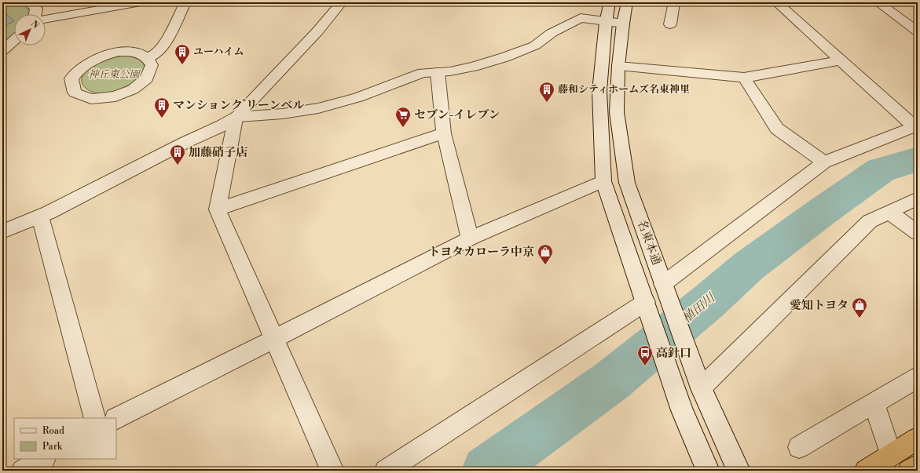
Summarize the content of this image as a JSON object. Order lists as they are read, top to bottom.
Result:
{
  "streets": {
    "street": ["名東本通"]
  },
  "water": ["植田川"],
  "parks": ["神丘東公園"],
  "places": {
    "building": [
      "ユーハイム",
      "藤和シティホームズ名東神里",
      "マンションク ゙リーンベル",
      "加藤硝子店"
    ],
    "supermarket": ["セブン-イレブン"],
    "shop": ["トヨタカローラ中京", "愛知トヨタ"],
    "bus stop": ["高針口"]
  },
  "legend": ["Road", "Park"],
  "north": "top right"
}
